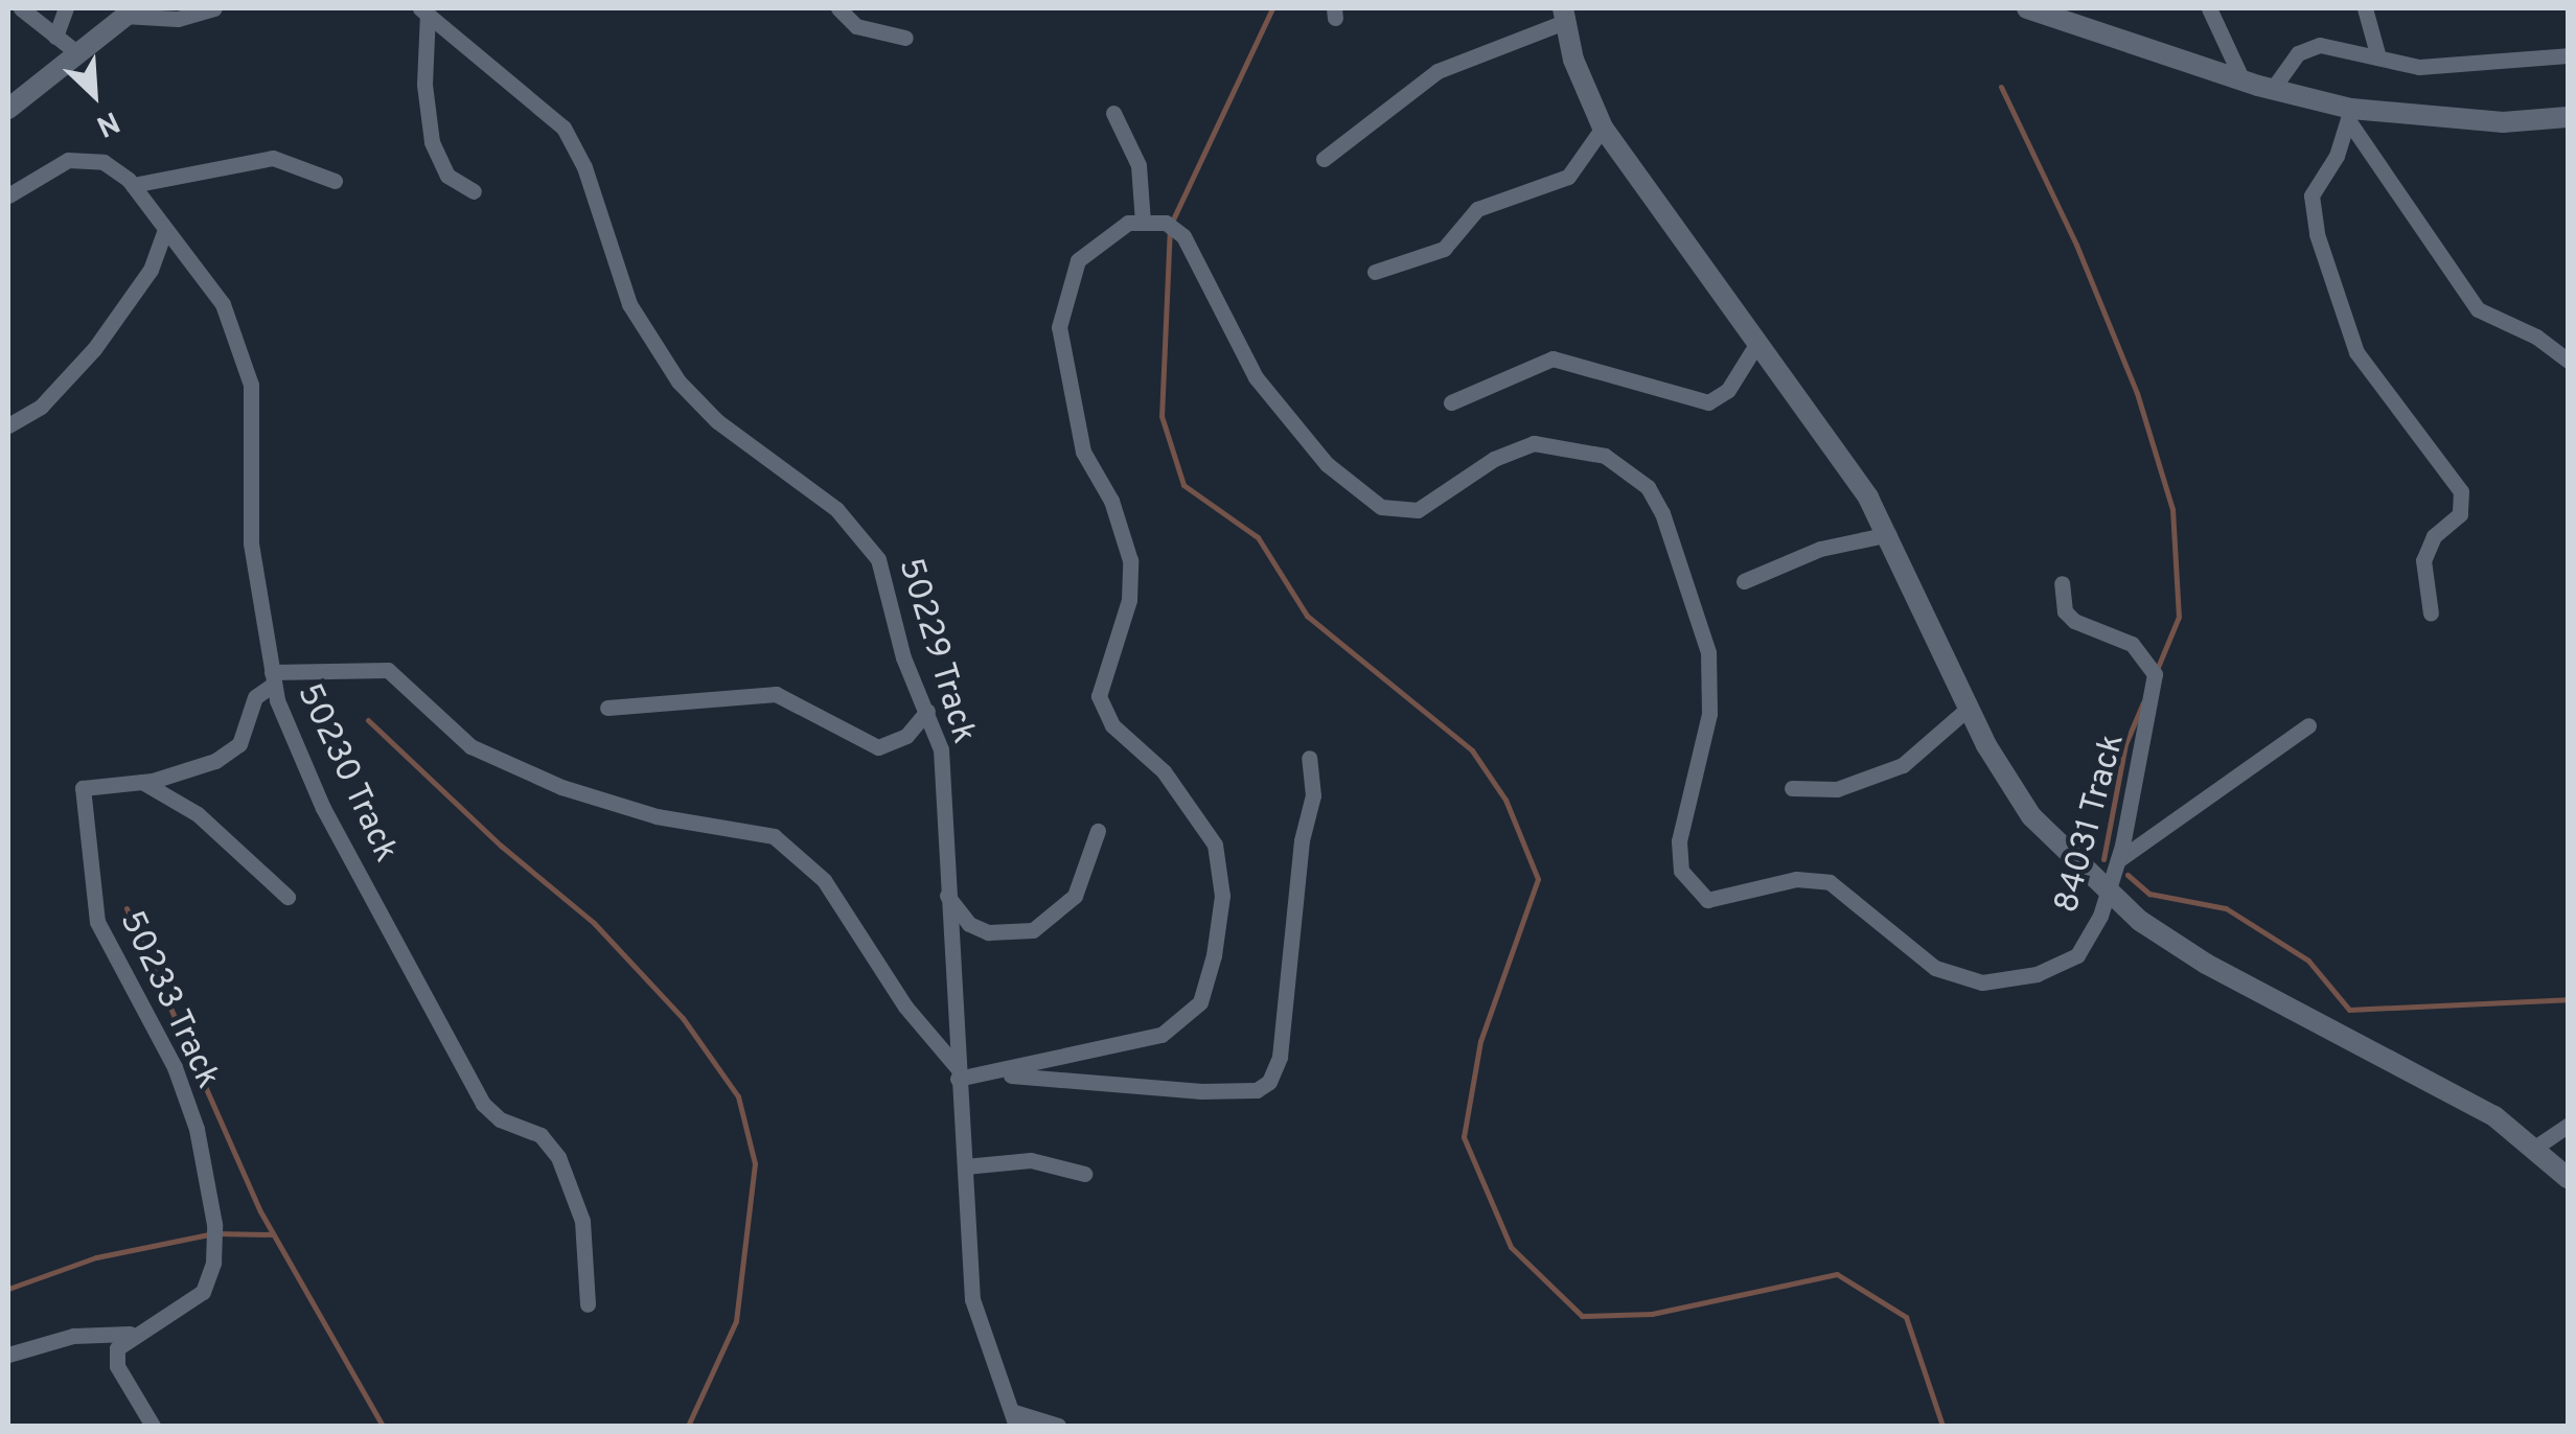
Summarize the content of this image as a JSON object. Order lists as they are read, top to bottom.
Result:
{
  "streets": {
    "street": [
      "50229 Track",
      "50230 Track",
      "84031 Track",
      "50233 Track"
    ]
  },
  "north": "bottom right"
}
